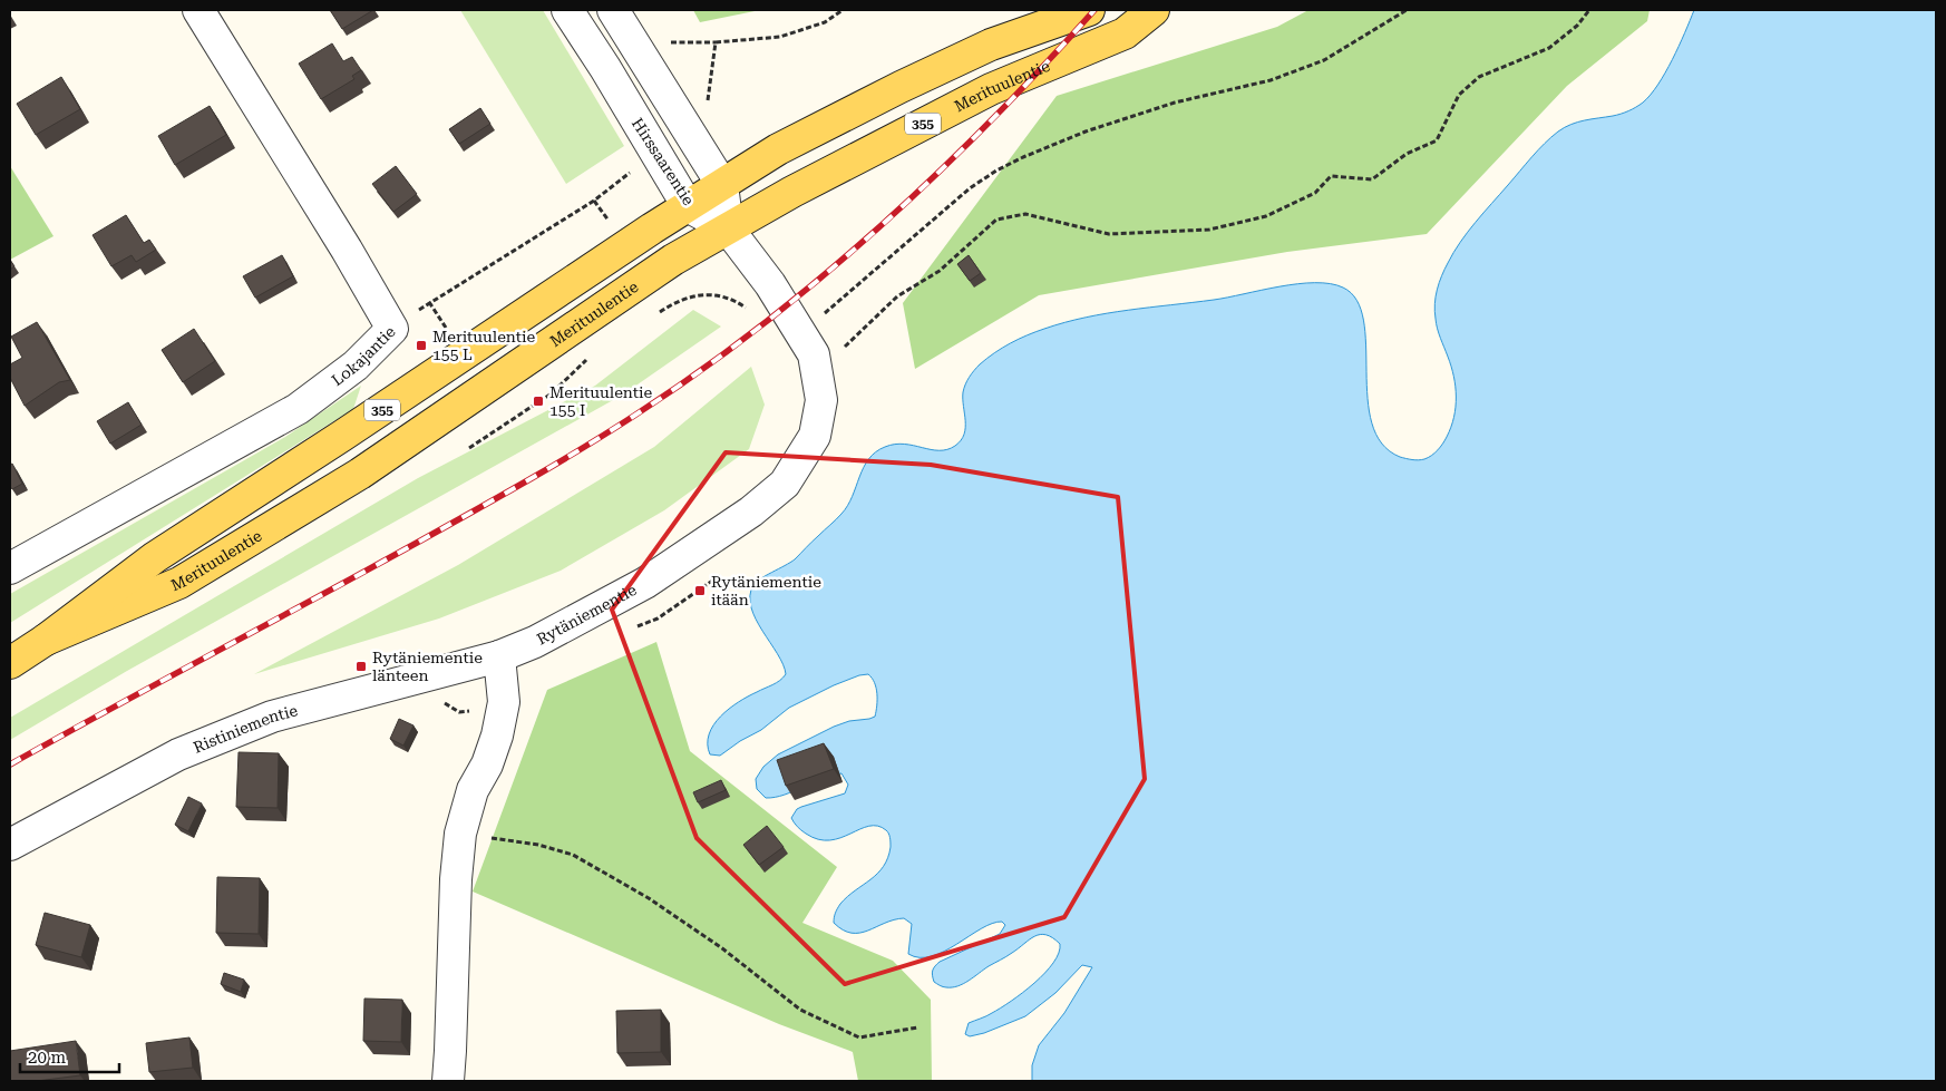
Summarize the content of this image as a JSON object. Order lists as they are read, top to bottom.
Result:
{
  "streets": {
    "main road": ["Merituulentie", "355"],
    "street": [
      "Hirssaarentie",
      "Lokajantie",
      "Rytäniementie",
      "Ristiniementie"
    ]
  },
  "crossings": [
    ["Merituulentie", "Hirssaarentie"],
    ["Merituulentie", "Rytäniementie"],
    ["Hirssaarentie", "Rytäniementie"],
    ["Rytäniementie", "Ristiniementie"]
  ],
  "places": {
    "transit": [
      "Merituulentie 155 L",
      "Merituulentie 155 I",
      "Rytäniementie itään",
      "Rytäniementie länteen"
    ]
  },
  "scale_bar": "20 m"
}
